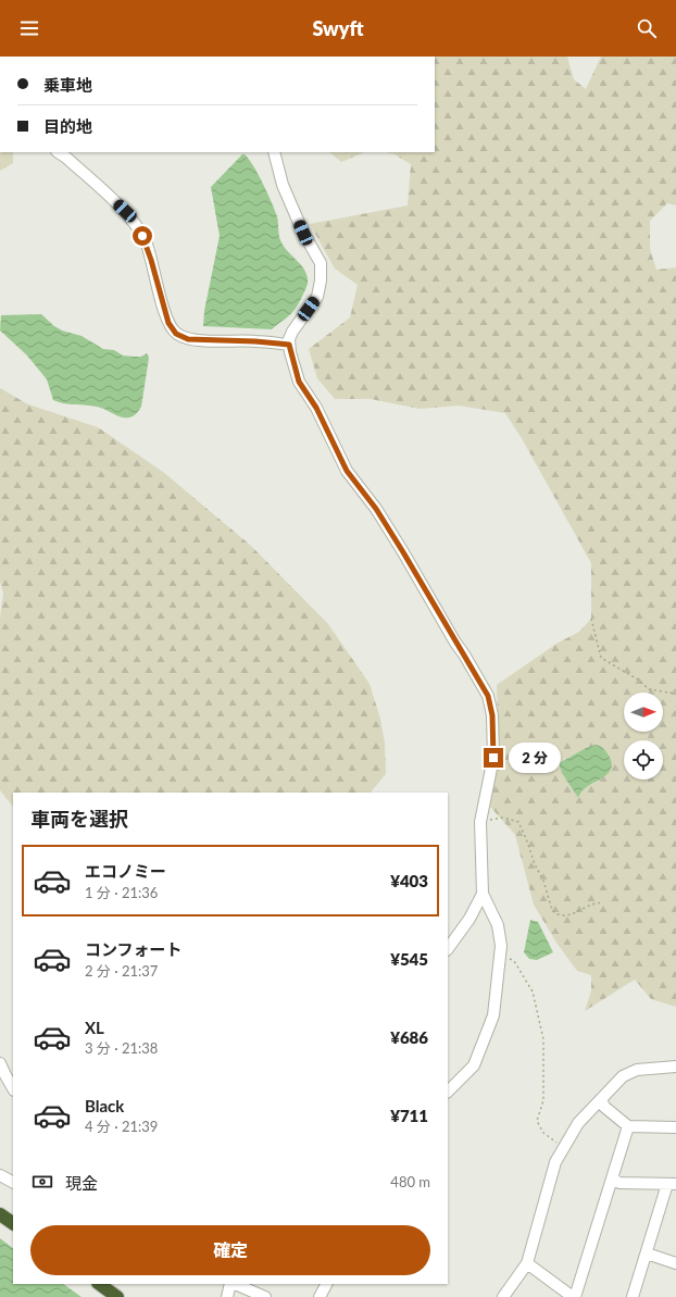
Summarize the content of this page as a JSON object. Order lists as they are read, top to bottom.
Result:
{
  "north": "right",
  "page": {
    "header": "Swyft",
    "banner": ["乗車地", "目的地"],
    "bubble": "2 分",
    "heading": "車両を選択",
    "list": [
      {
        "name": "エコノミー",
        "note": "1 分 · 21:36",
        "value": "¥403"
      },
      {
        "name": "コンフォート",
        "note": "2 分 · 21:37",
        "value": "¥545"
      },
      {
        "name": "XL",
        "note": "3 分 · 21:38",
        "value": "¥686"
      },
      {
        "name": "Black",
        "note": "4 分 · 21:39",
        "value": "¥711"
      }
    ],
    "pay": ["現金", "480 m"],
    "buttons": "確定"
  }
}
